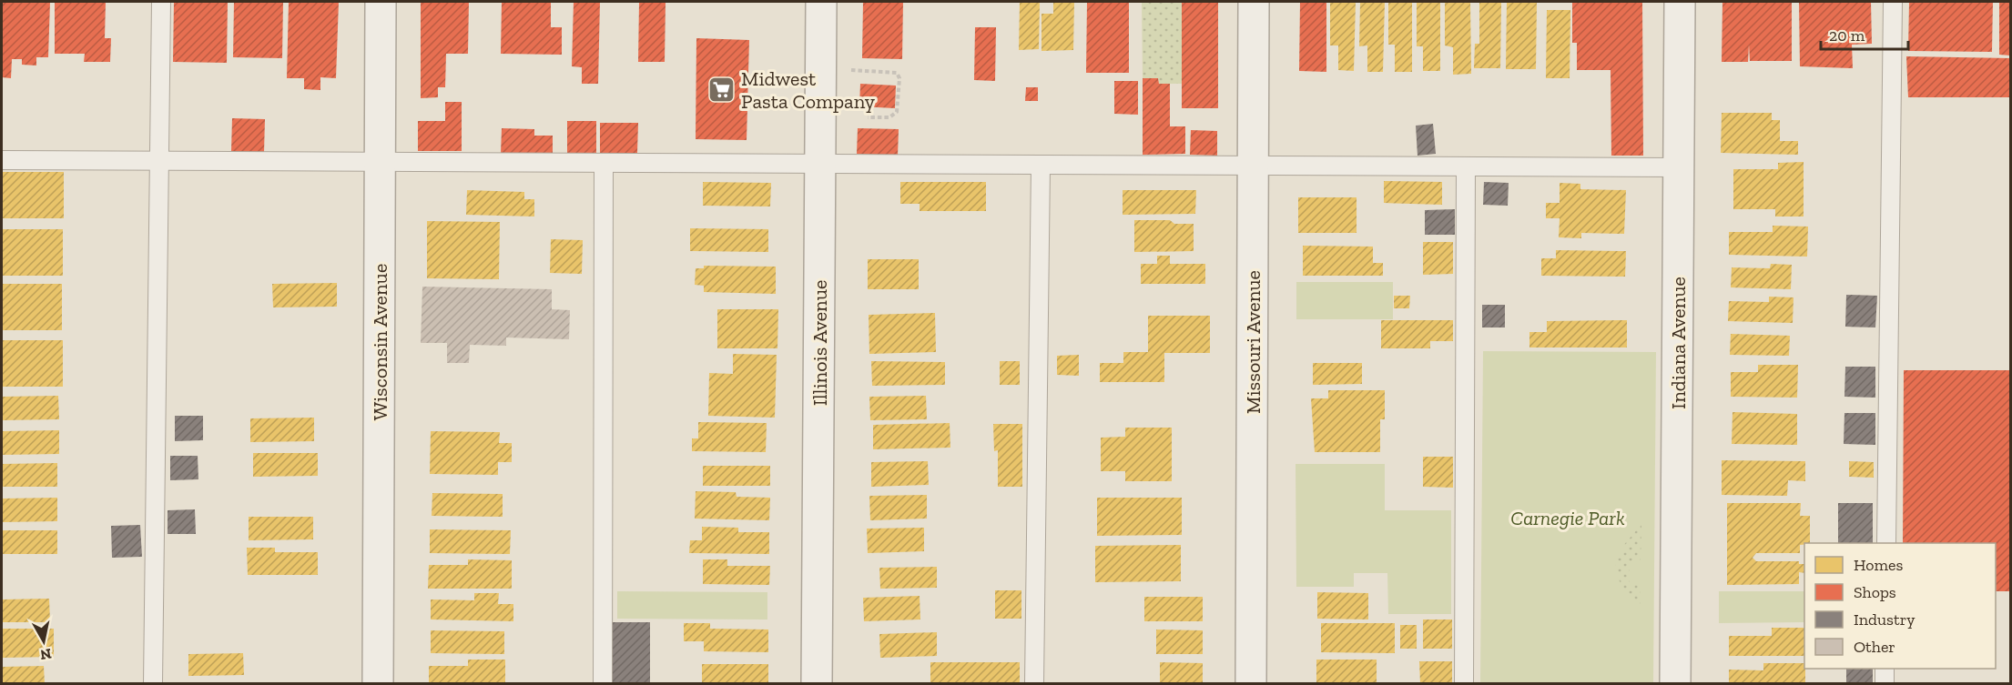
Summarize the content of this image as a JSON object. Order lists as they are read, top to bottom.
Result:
{
  "streets": {
    "street": [
      "Wisconsin Avenue",
      "Missouri Avenue",
      "Illinois Avenue",
      "Indiana Avenue"
    ]
  },
  "parks": ["Carnegie Park"],
  "places": {
    "supermarket": ["Midwest Pasta Company"]
  },
  "legend": [
    "Homes",
    "Shops",
    "Industry",
    "Other"
  ],
  "scale_bar": "20 m",
  "north": "bottom"
}
